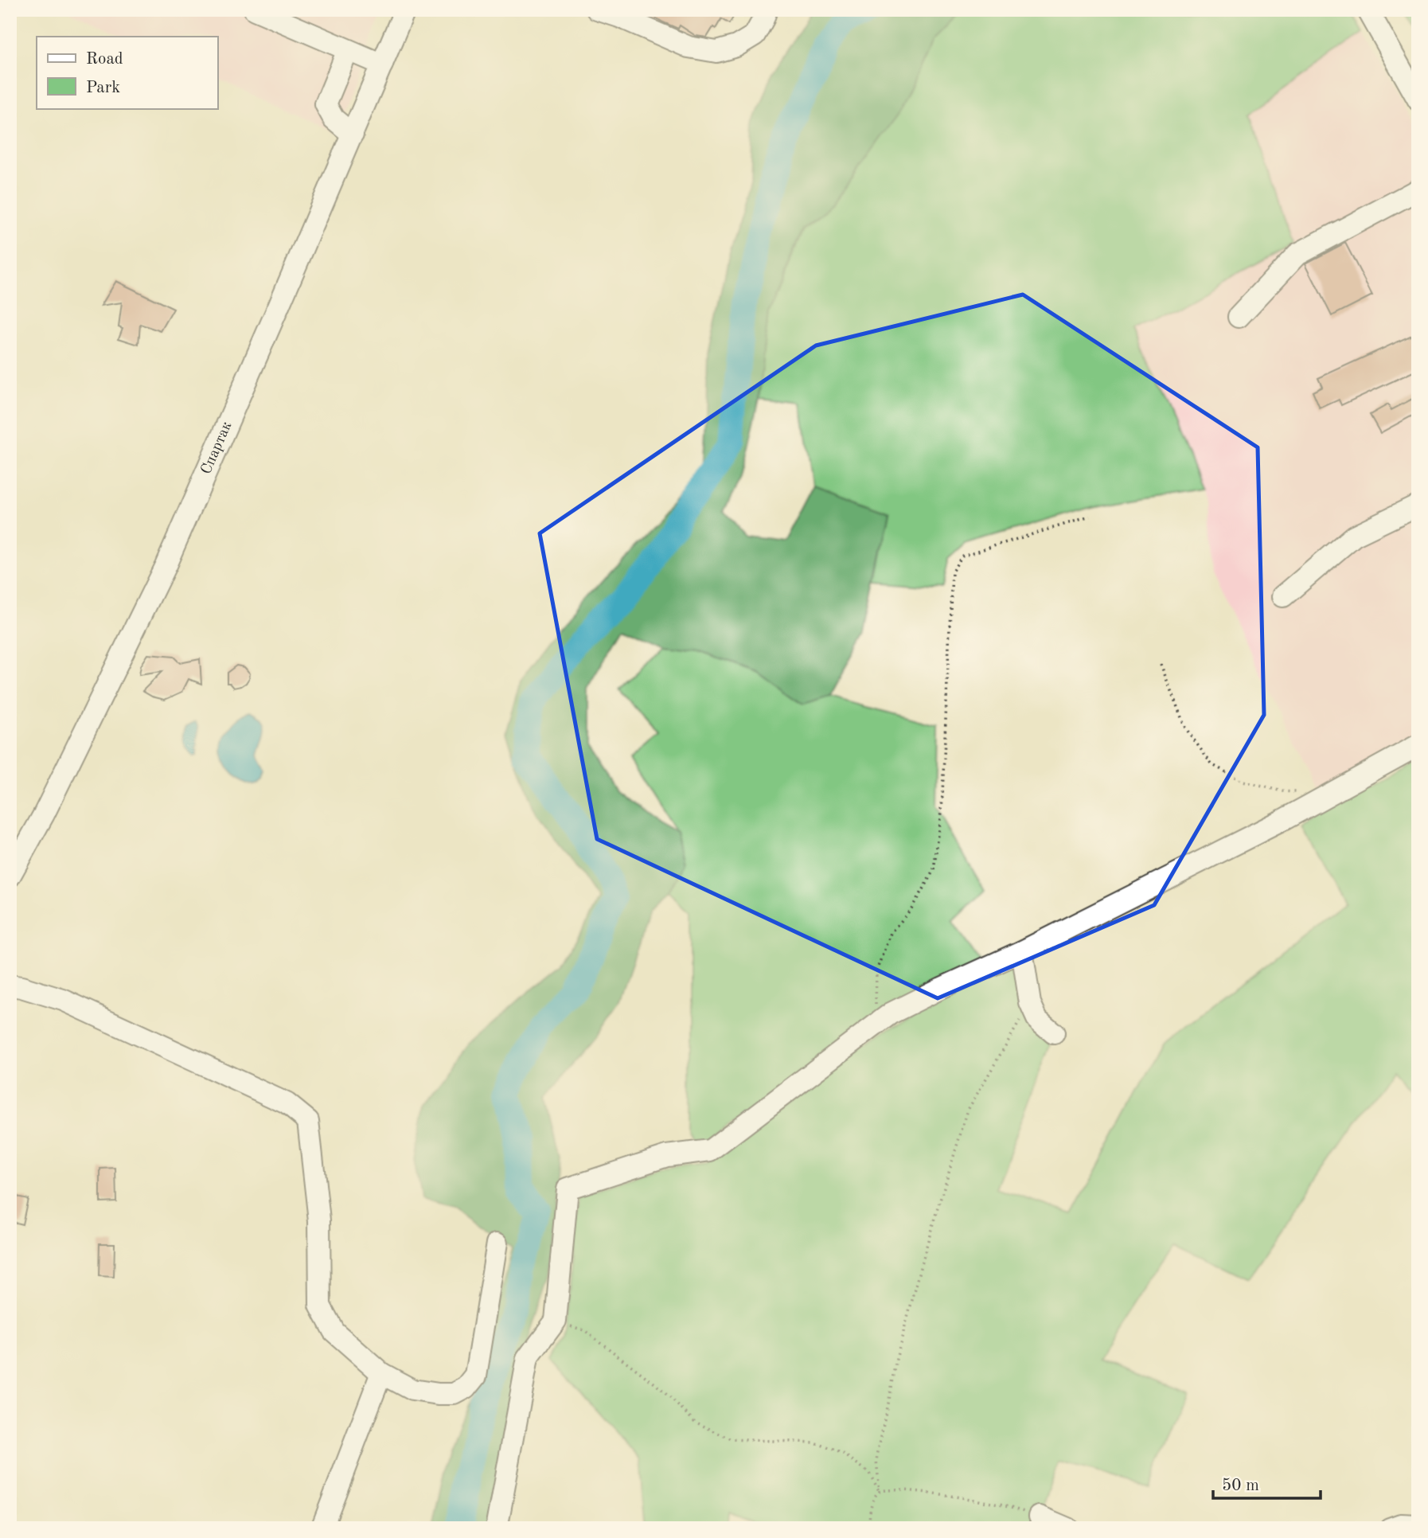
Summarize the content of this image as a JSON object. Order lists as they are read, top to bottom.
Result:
{
  "streets": {
    "street": ["Спартак"]
  },
  "legend": ["Road", "Park"],
  "scale_bar": "50 m"
}
